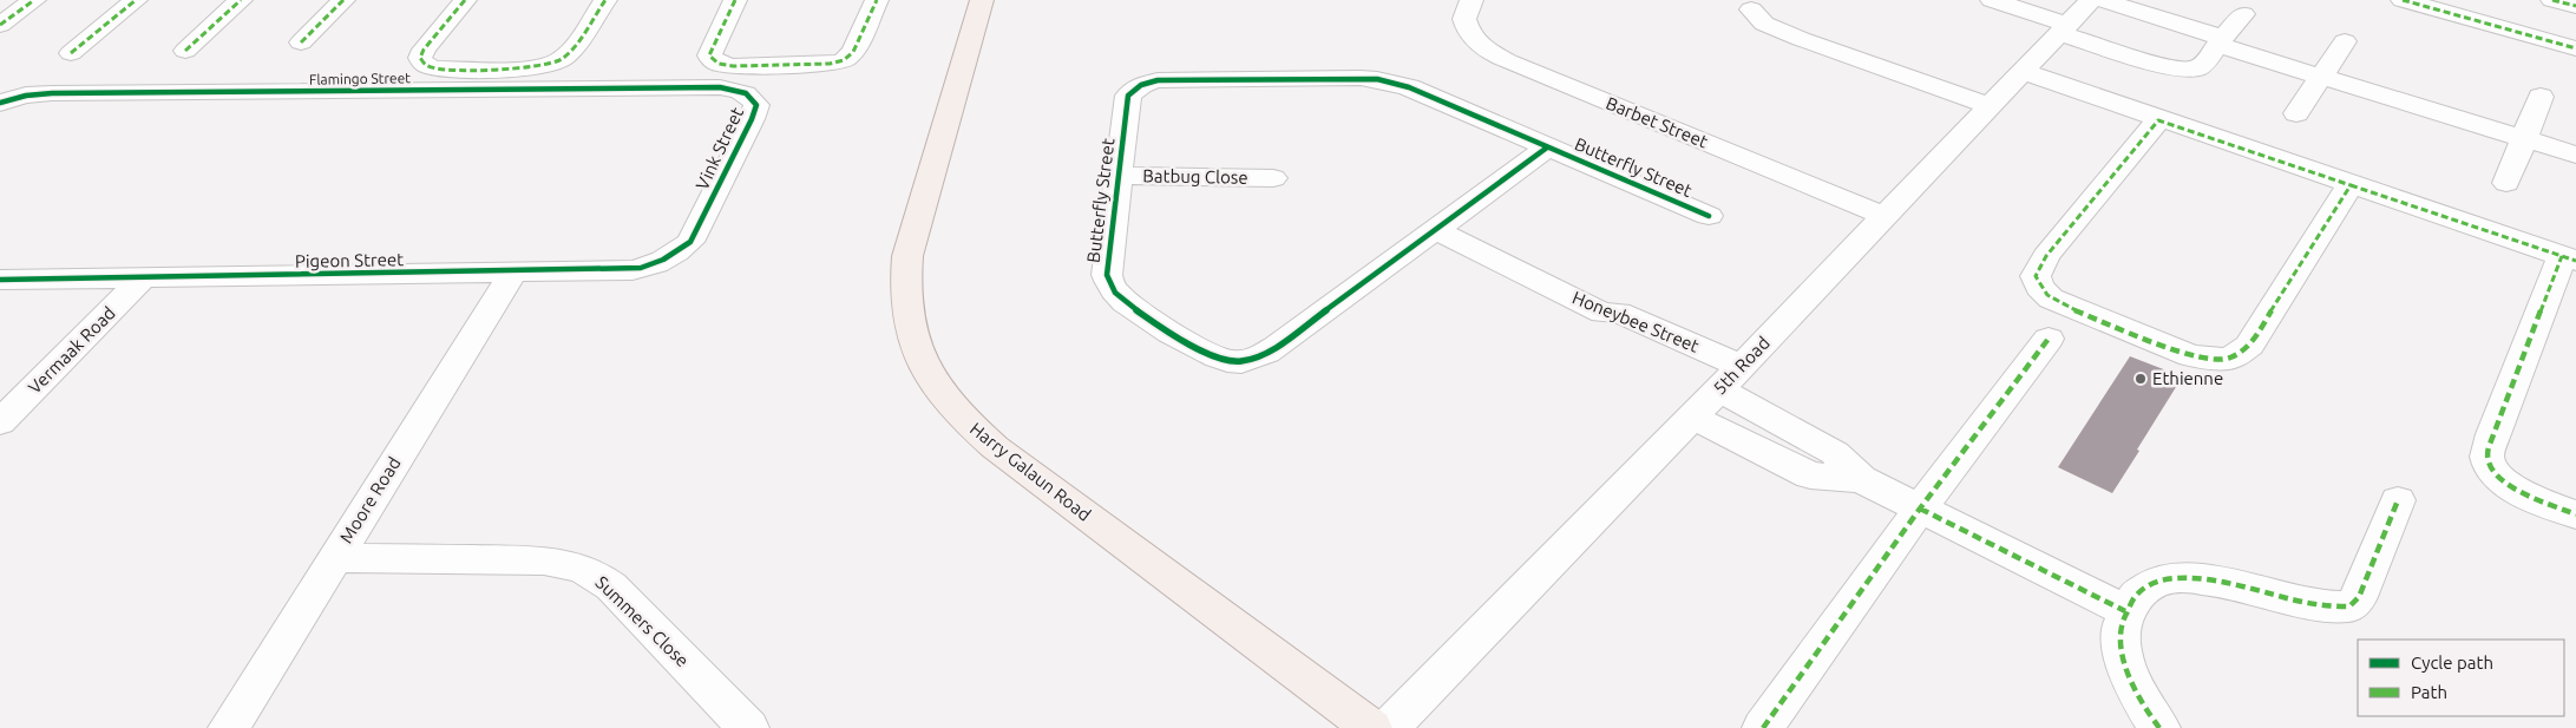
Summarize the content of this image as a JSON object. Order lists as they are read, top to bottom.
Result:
{
  "streets": {
    "main road": ["Harry Galaun Road"],
    "street": [
      "Flamingo Street",
      "Barbet Street",
      "Vink Street",
      "Butterfly Street",
      "Batbug Close",
      "Pigeon Street",
      "Honeybee Street",
      "Vermaak Road",
      "5th Road",
      "Moore Road",
      "Summers Close"
    ]
  },
  "crossings": [
    ["Flamingo Street", "Vink Street"],
    ["Barbet Street", "5th Road"],
    ["Vink Street", "Pigeon Street"],
    ["Butterfly Street", "Batbug Close"],
    ["Butterfly Street", "Honeybee Street"],
    ["Pigeon Street", "Vermaak Road"],
    ["Pigeon Street", "Moore Road"],
    ["Honeybee Street", "5th Road"],
    ["Moore Road", "Summers Close"]
  ],
  "places": ["Ethienne"],
  "legend": ["Cycle path", "Path"]
}
